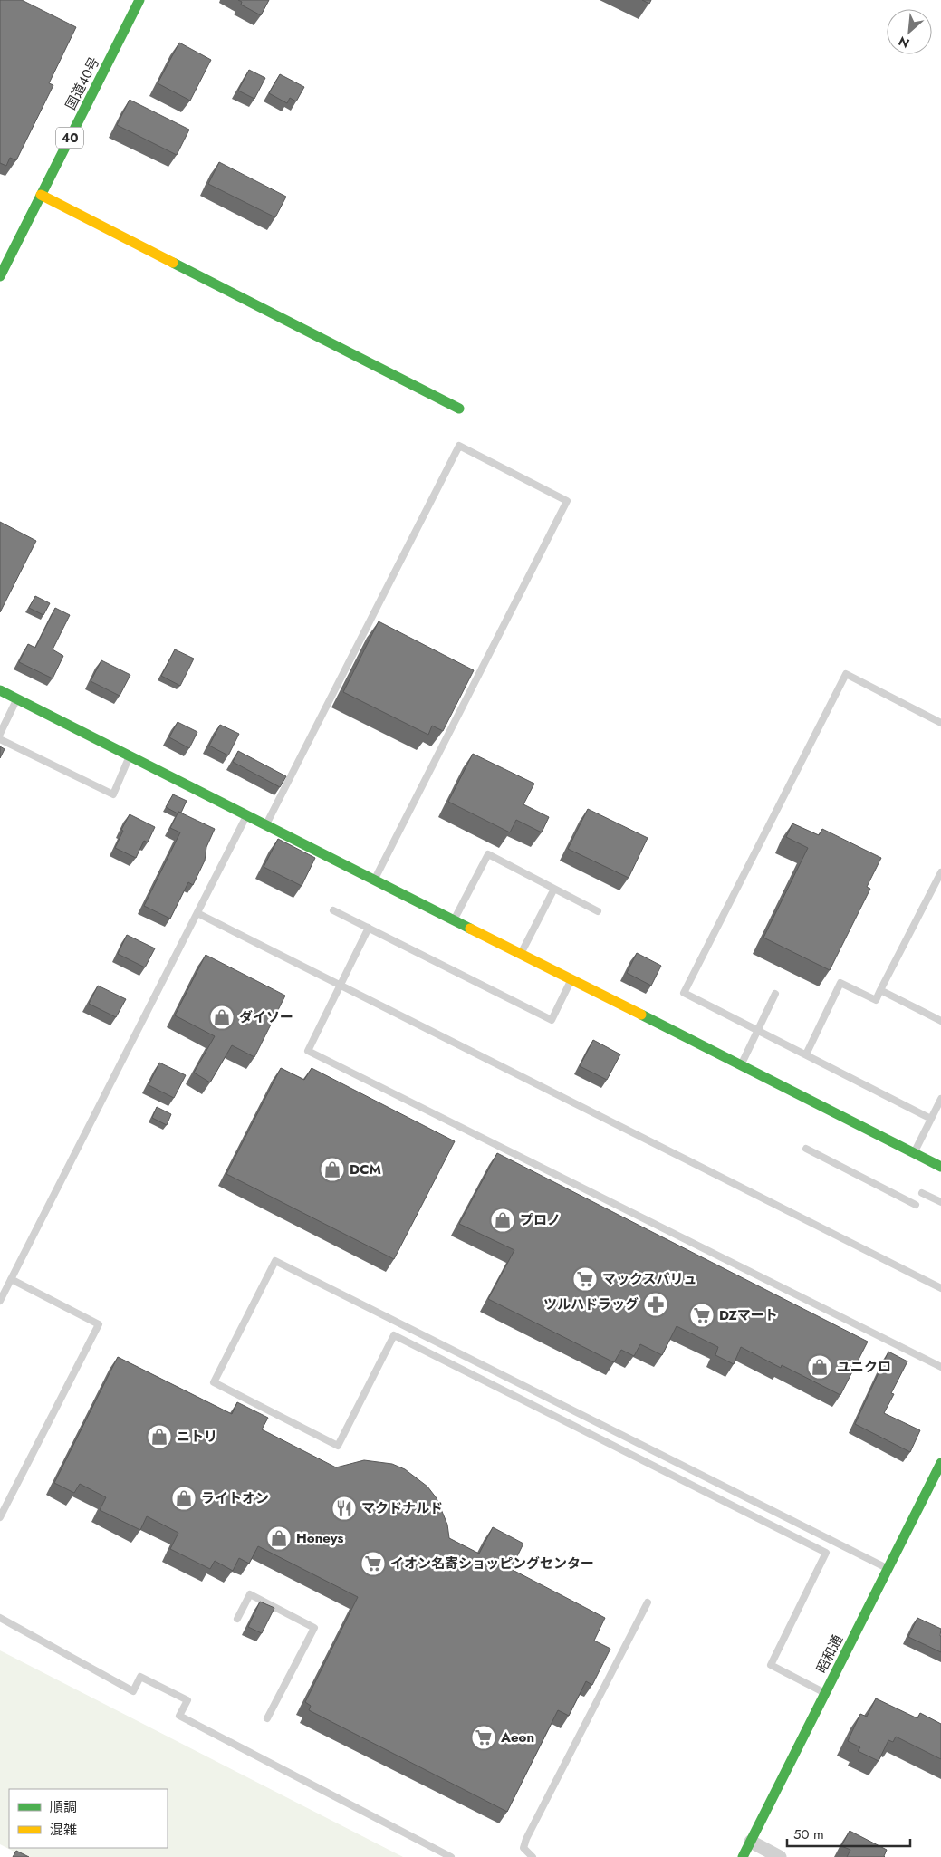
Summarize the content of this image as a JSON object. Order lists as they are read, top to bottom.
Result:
{
  "streets": {
    "main road": ["国道40号", "40", "昭和通"]
  },
  "places": {
    "shop": [
      "ダイソー",
      "DCM",
      "プロノ",
      "ユニクロ",
      "ニトリ",
      "ライトオン",
      "Honeys"
    ],
    "supermarket": [
      "マックスバリュ",
      "DZマート",
      "イオン名寄ショッピングセンター",
      "Aeon"
    ],
    "pharmacy": ["ツルハドラッグ"],
    "restaurant": ["マクドナルド"]
  },
  "legend": ["順調", "混雑"],
  "scale_bar": "50 m",
  "north": "bottom left"
}
